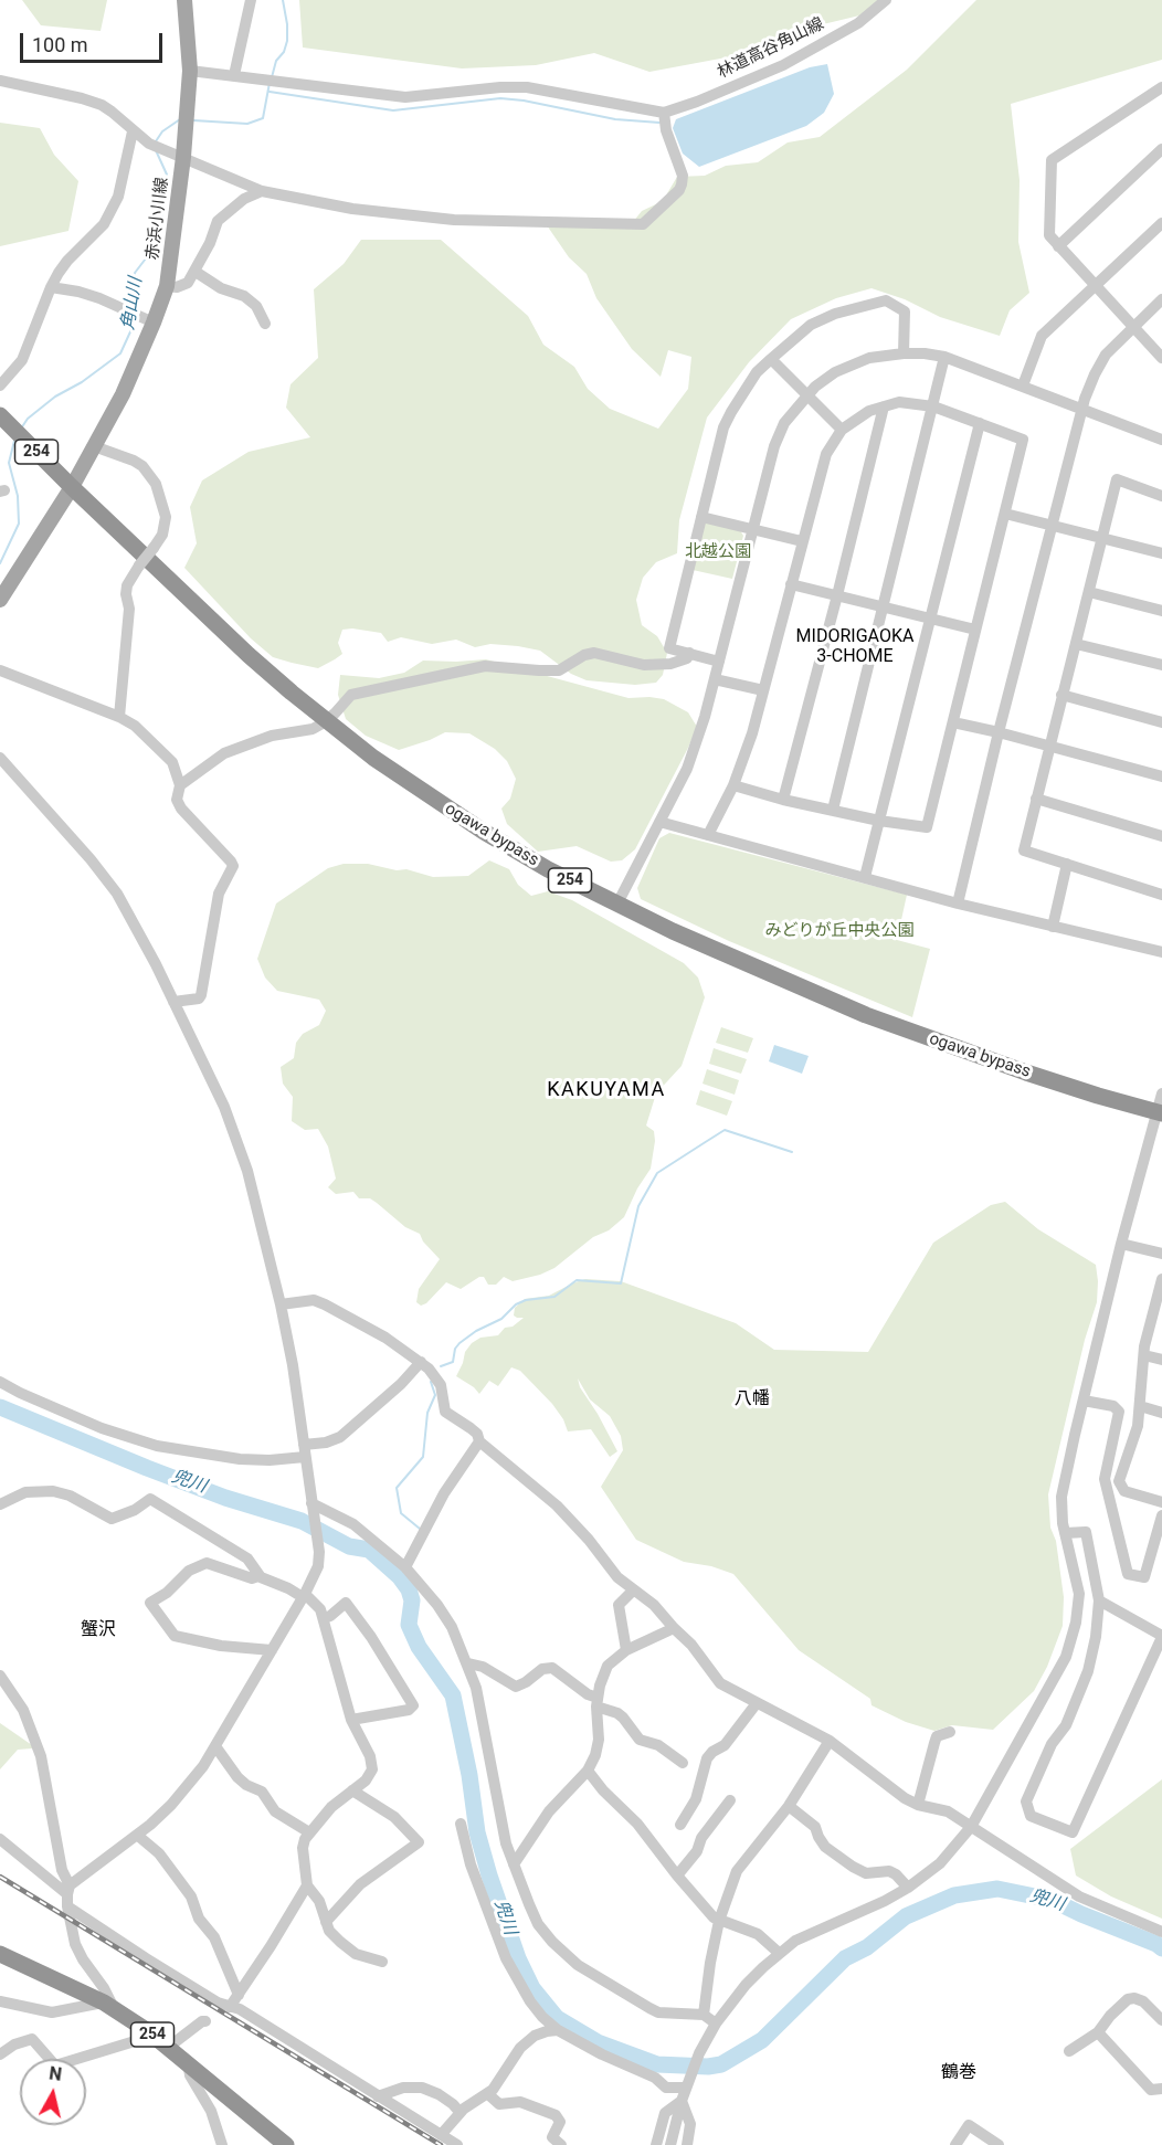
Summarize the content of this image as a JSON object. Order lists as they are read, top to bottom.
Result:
{
  "streets": {
    "highway": ["254", "ogawa bypass"],
    "main road": ["赤浜小川線"],
    "street": ["林道高谷角山線"]
  },
  "crossings": [
    ["赤浜小川線", "ogawa bypass"]
  ],
  "districts": [
    "MIDORIGAOKA 3-CHOME",
    "KAKUYAMA",
    "八幡",
    "蟹沢",
    "鶴巻"
  ],
  "water": ["角山川", "兜川"],
  "parks": ["北越公園", "みどりが丘中央公園"],
  "scale_bar": "100 m",
  "north": "top"
}
